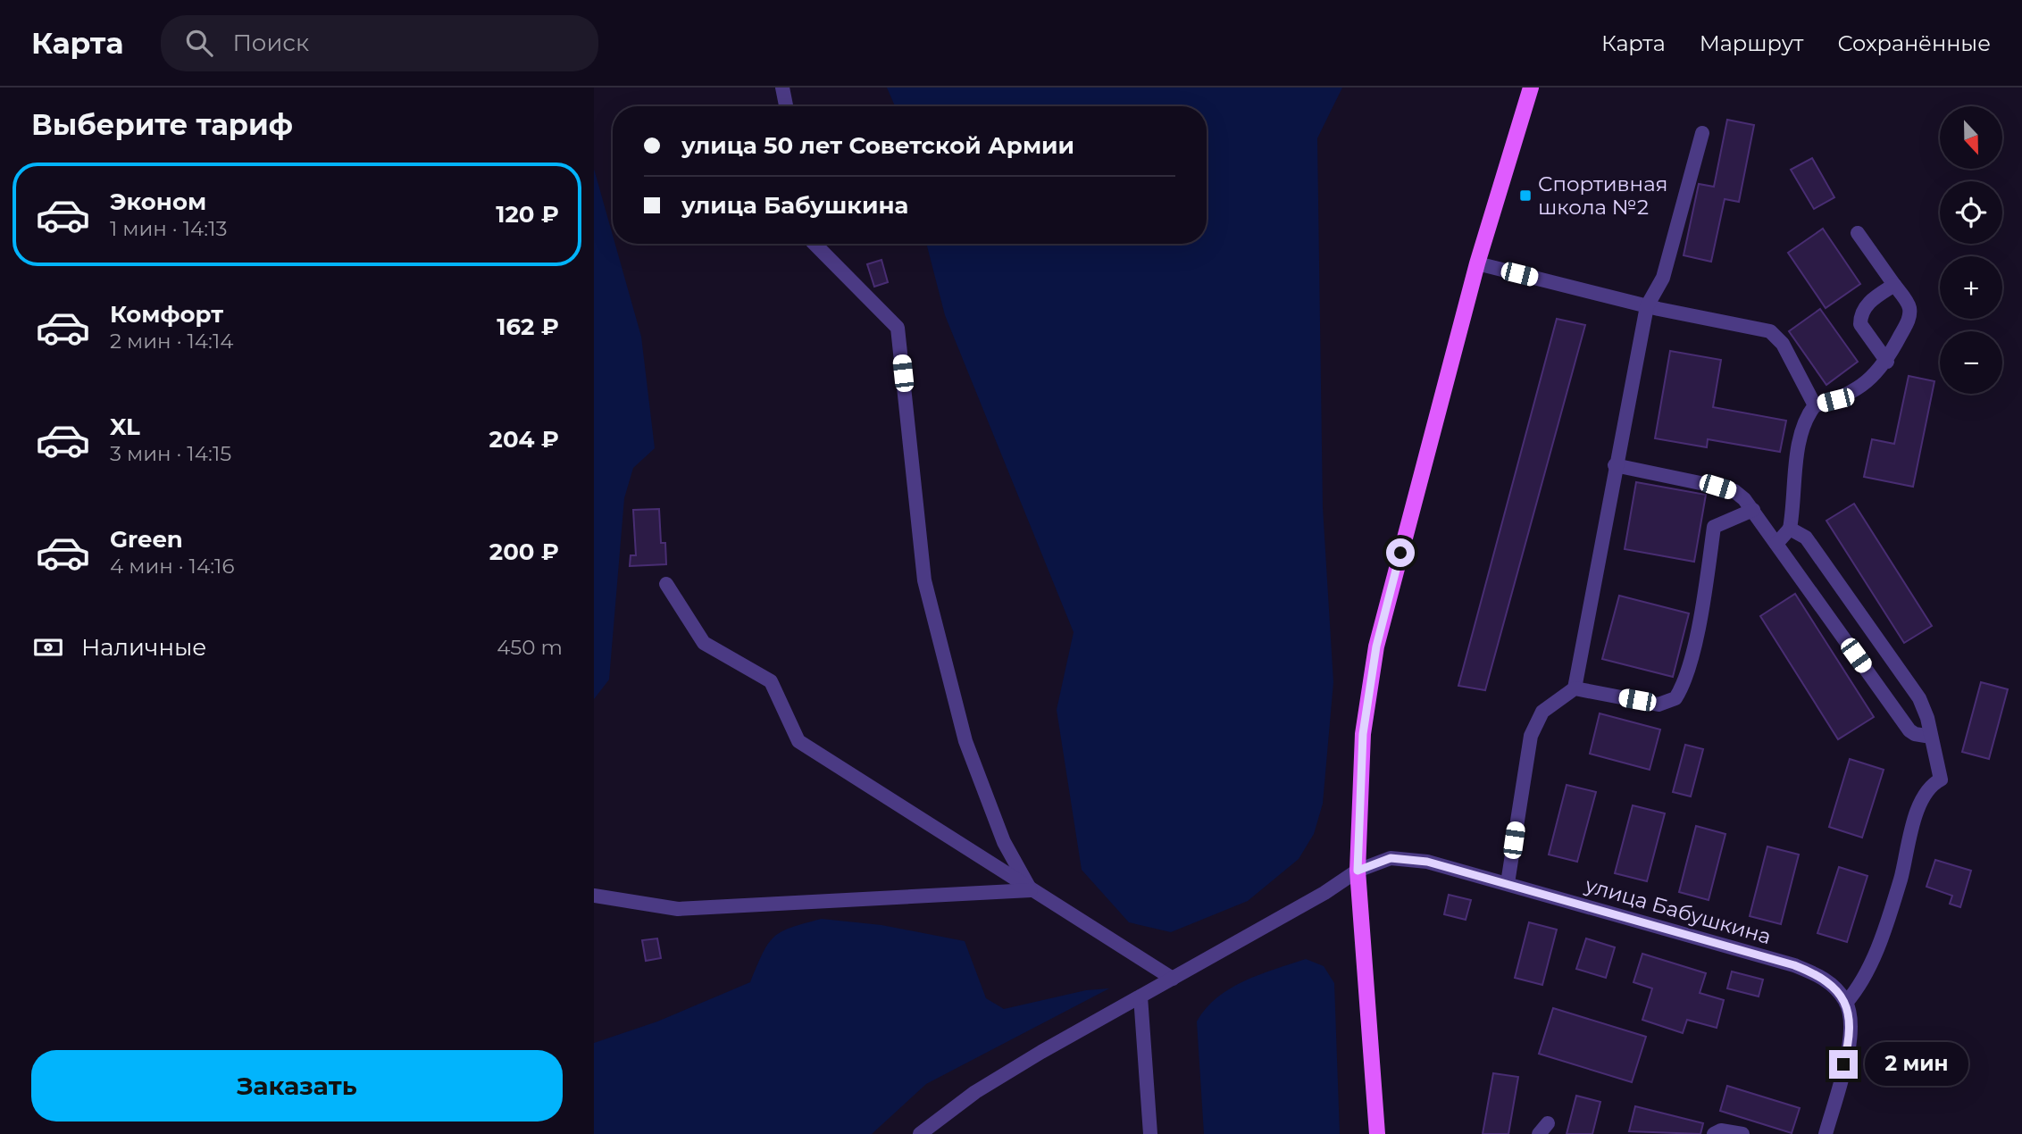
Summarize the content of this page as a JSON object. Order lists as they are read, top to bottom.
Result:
{
  "streets": {
    "street": ["улица Бабушкина"]
  },
  "places": {
    "transit": ["Спортивная школа №2"]
  },
  "north": "bottom",
  "page": {
    "header": "Карта",
    "search": "Поиск",
    "nav": ["Карта", "Маршрут", "Сохранённые"],
    "heading": "Выберите тариф",
    "map_buttons": ["+", "−"],
    "banner": ["улица 50 лет Советской Армии", "улица Бабушкина"],
    "list": [
      {
        "name": "Эконом",
        "note": "1 мин · 14:13",
        "value": "120 ₽"
      },
      {
        "name": "Комфорт",
        "note": "2 мин · 14:14",
        "value": "162 ₽"
      },
      {
        "name": "XL",
        "note": "3 мин · 14:15",
        "value": "204 ₽"
      },
      {
        "name": "Green",
        "note": "4 мин · 14:16",
        "value": "200 ₽"
      }
    ],
    "pay": ["Наличные", "450 m"],
    "buttons": "Заказать",
    "bubble": "2 мин"
  }
}
